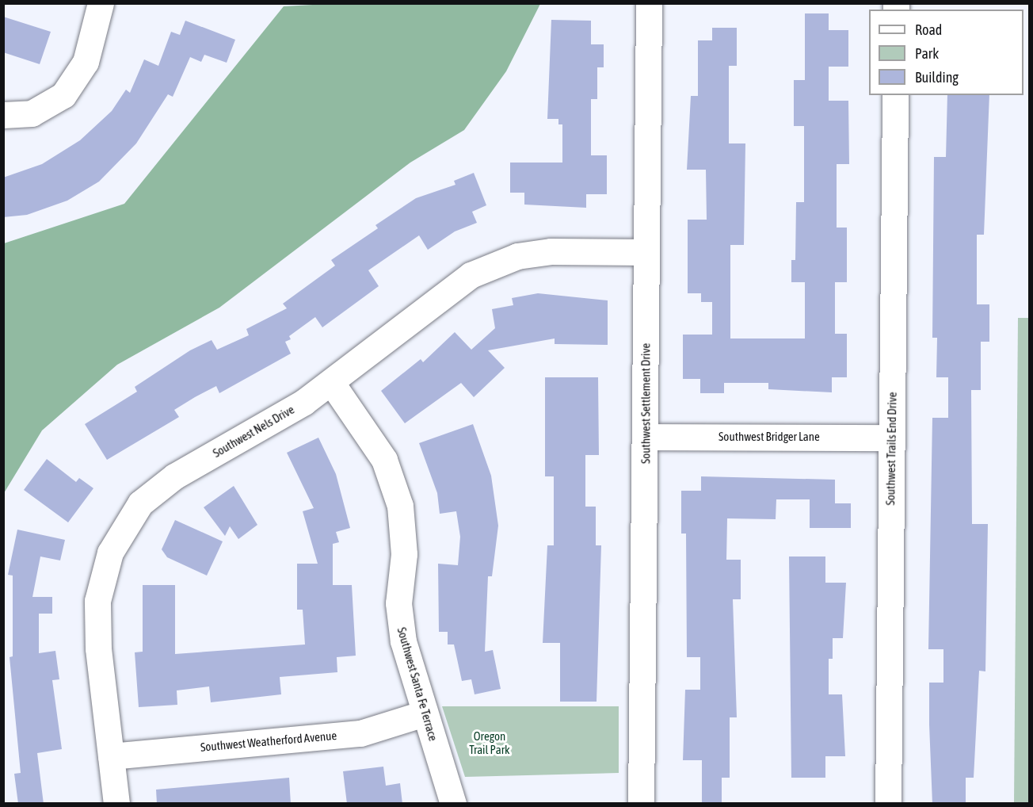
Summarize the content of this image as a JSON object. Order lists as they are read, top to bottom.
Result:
{
  "streets": {
    "street": [
      "Southwest Settlement Drive",
      "Southwest Nels Drive",
      "Southwest Bridger Lane",
      "Southwest Trails End Drive",
      "Southwest Santa Fe Terrace",
      "Southwest Weatherford Avenue"
    ]
  },
  "crossings": [
    ["Southwest Settlement Drive", "Southwest Nels Drive"],
    ["Southwest Settlement Drive", "Southwest Bridger Lane"],
    ["Southwest Nels Drive", "Southwest Santa Fe Terrace"],
    ["Southwest Nels Drive", "Southwest Weatherford Avenue"],
    ["Southwest Bridger Lane", "Southwest Trails End Drive"],
    ["Southwest Santa Fe Terrace", "Southwest Weatherford Avenue"]
  ],
  "parks": ["Oregon Trail Park"],
  "legend": ["Road", "Park", "Building"]
}
